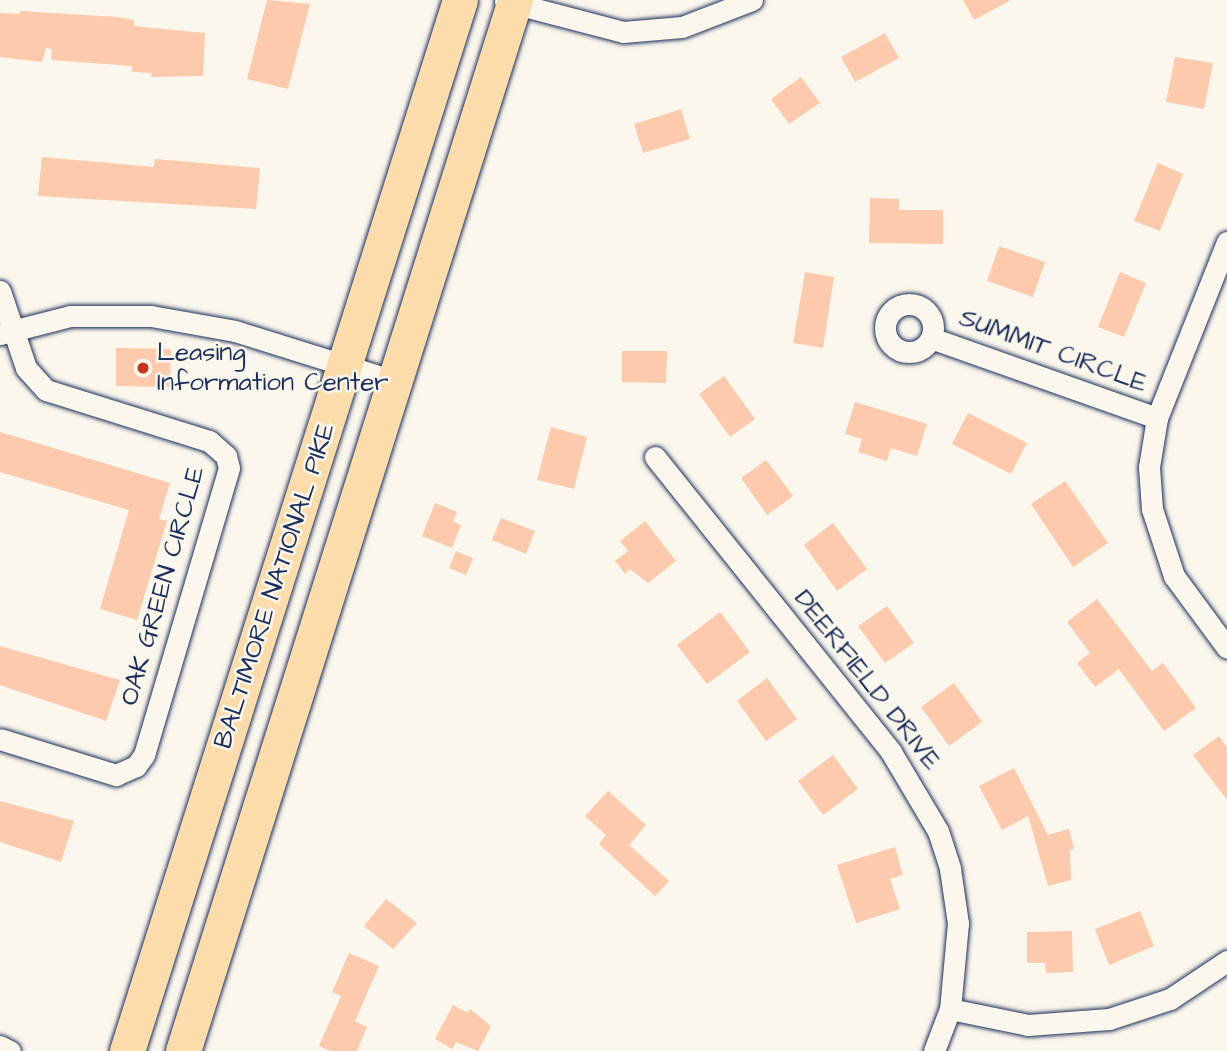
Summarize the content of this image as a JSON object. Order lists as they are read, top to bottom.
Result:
{
  "streets": {
    "main road": ["BALTIMORE NATIONAL PIKE"],
    "street": ["SUMMIT CIRCLE", "OAK GREEN CIRCLE", "DEERFIELD DRIVE"]
  },
  "places": ["Leasing Information Center"]
}
